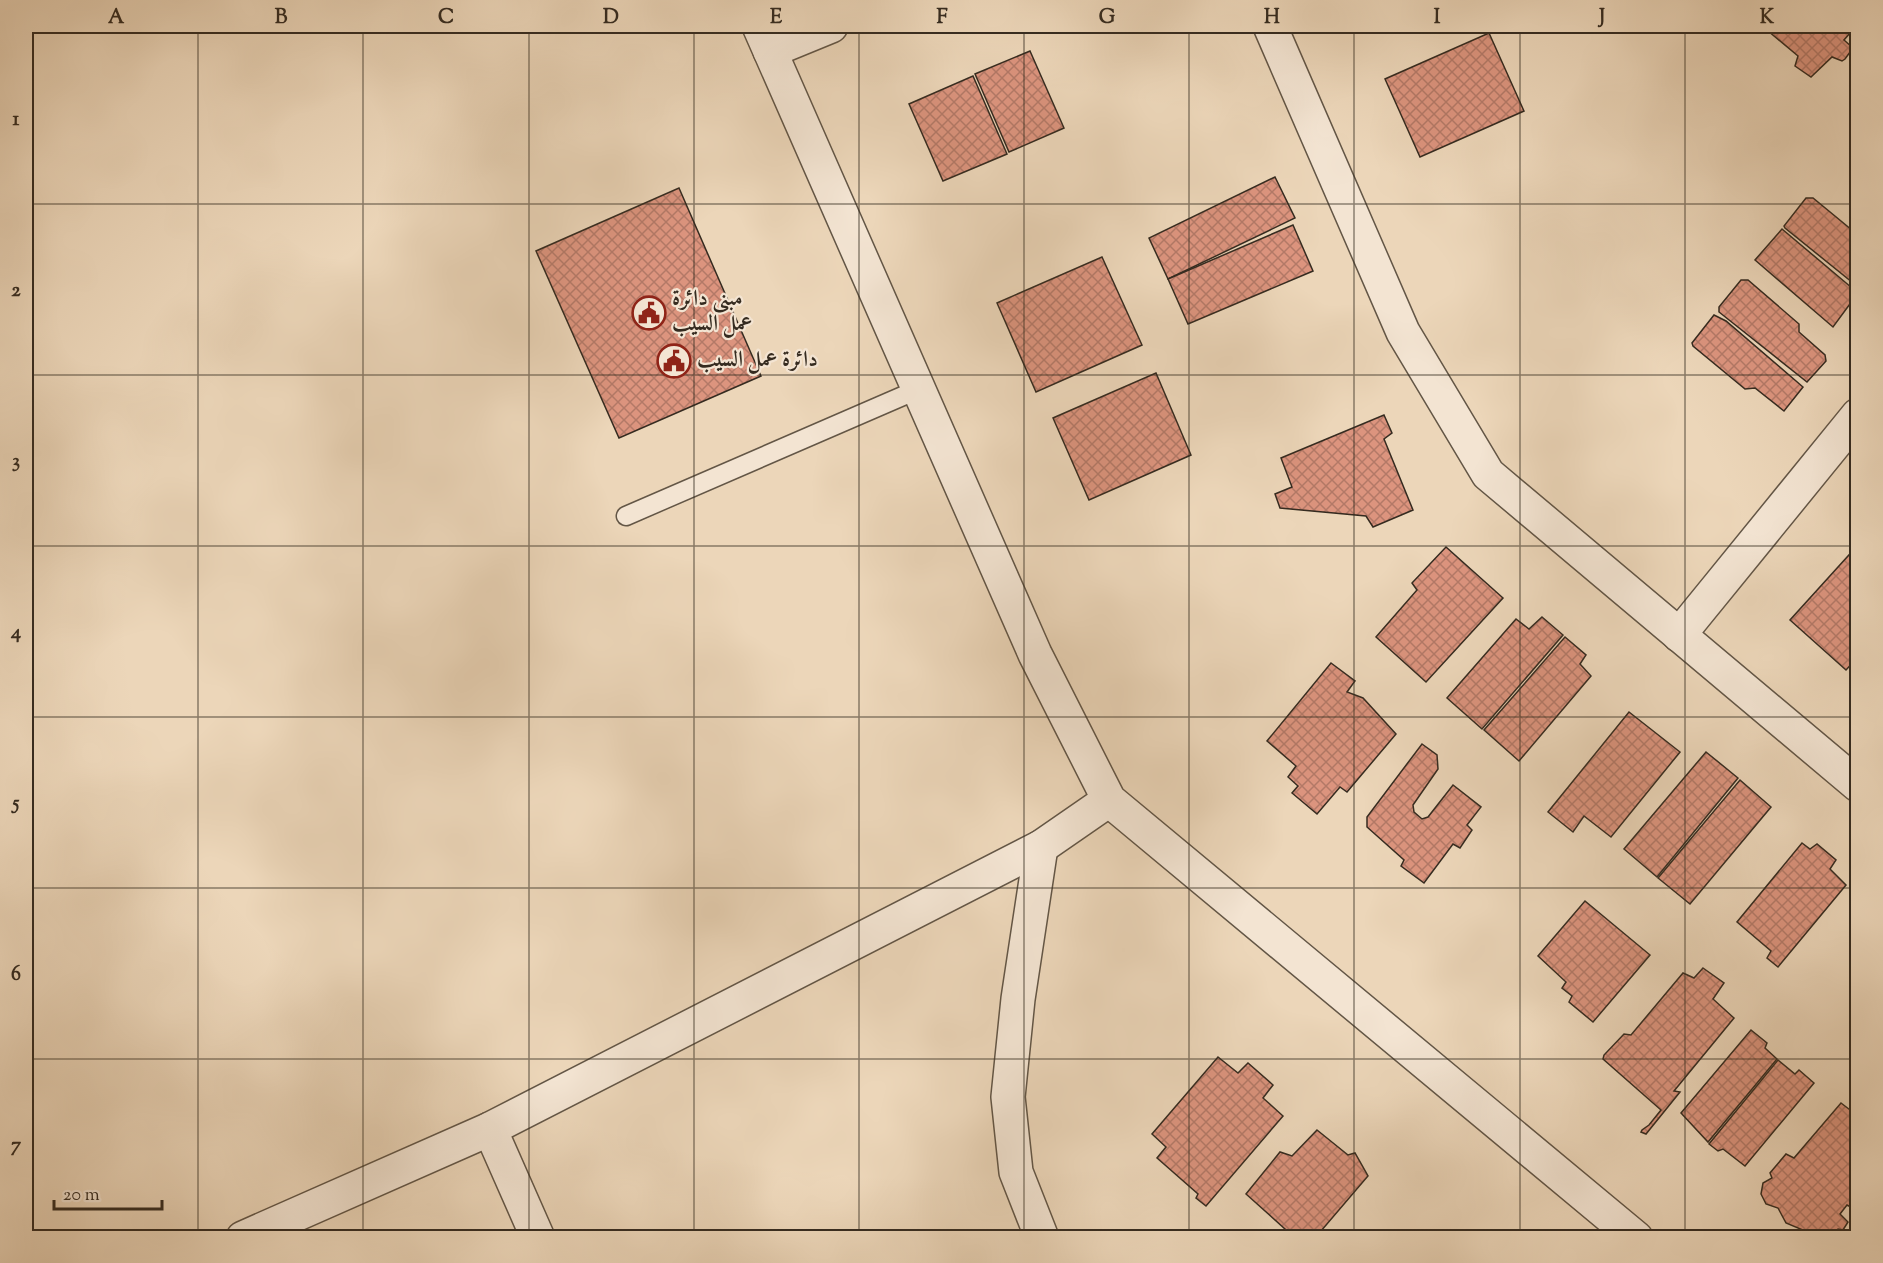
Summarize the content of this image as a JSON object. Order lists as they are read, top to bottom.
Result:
{
  "places": {
    "public building": ["مبنى دائرة عمل السيب", "دائرة عمل السيب"]
  },
  "scale_bar": "20 m",
  "grid": {
    "columns": [
      "A",
      "B",
      "C",
      "D",
      "E",
      "F",
      "G",
      "H",
      "I",
      "J",
      "K"
    ],
    "rows": [
      "1",
      "2",
      "3",
      "4",
      "5",
      "6",
      "7"
    ]
  }
}
